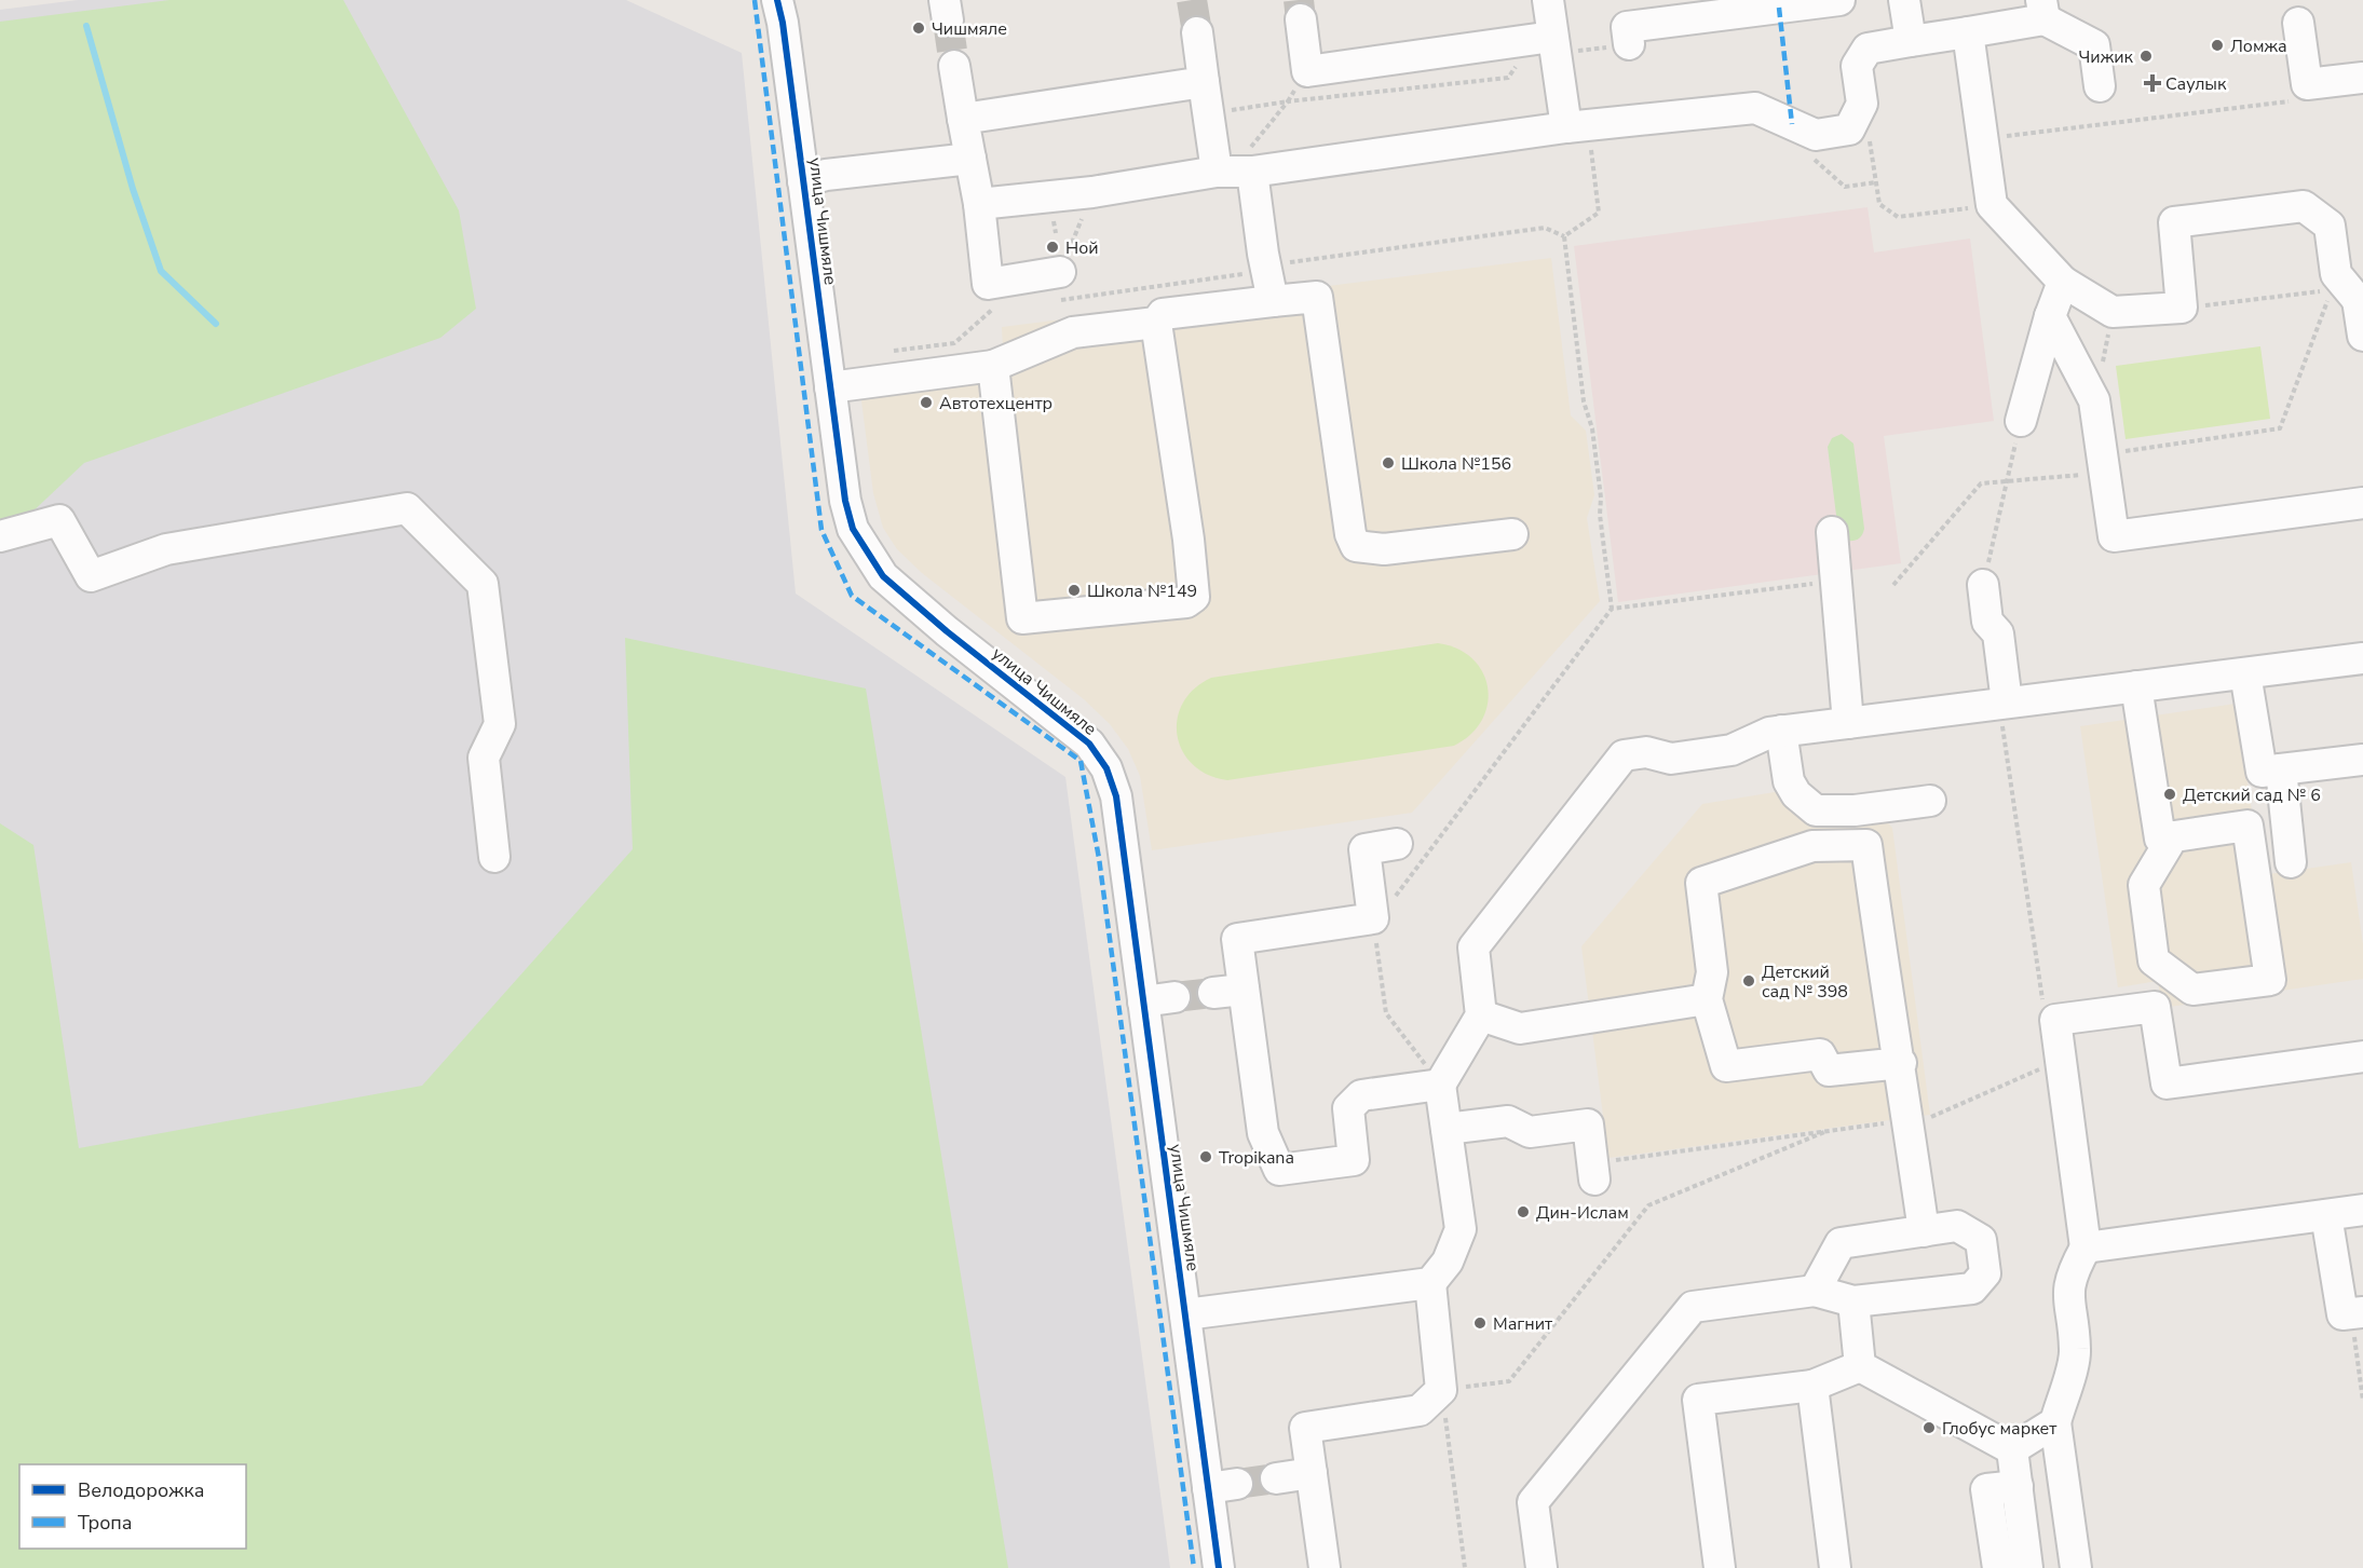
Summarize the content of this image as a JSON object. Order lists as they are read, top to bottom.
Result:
{
  "streets": {
    "street": ["улица Чишмяле"]
  },
  "places": {
    "other": [
      "Чишмяле",
      "Ломжа",
      "Чижик",
      "Ной",
      "Автотехцентр",
      "Школа №156",
      "Школа №149",
      "Детский сад № 6",
      "Детский сад № 398",
      "Tropikana",
      "Дин-Ислам",
      "Магнит",
      "Глобус маркет"
    ],
    "health": ["Саулык"]
  },
  "legend": ["Велодорожка", "Тропа"]
}
